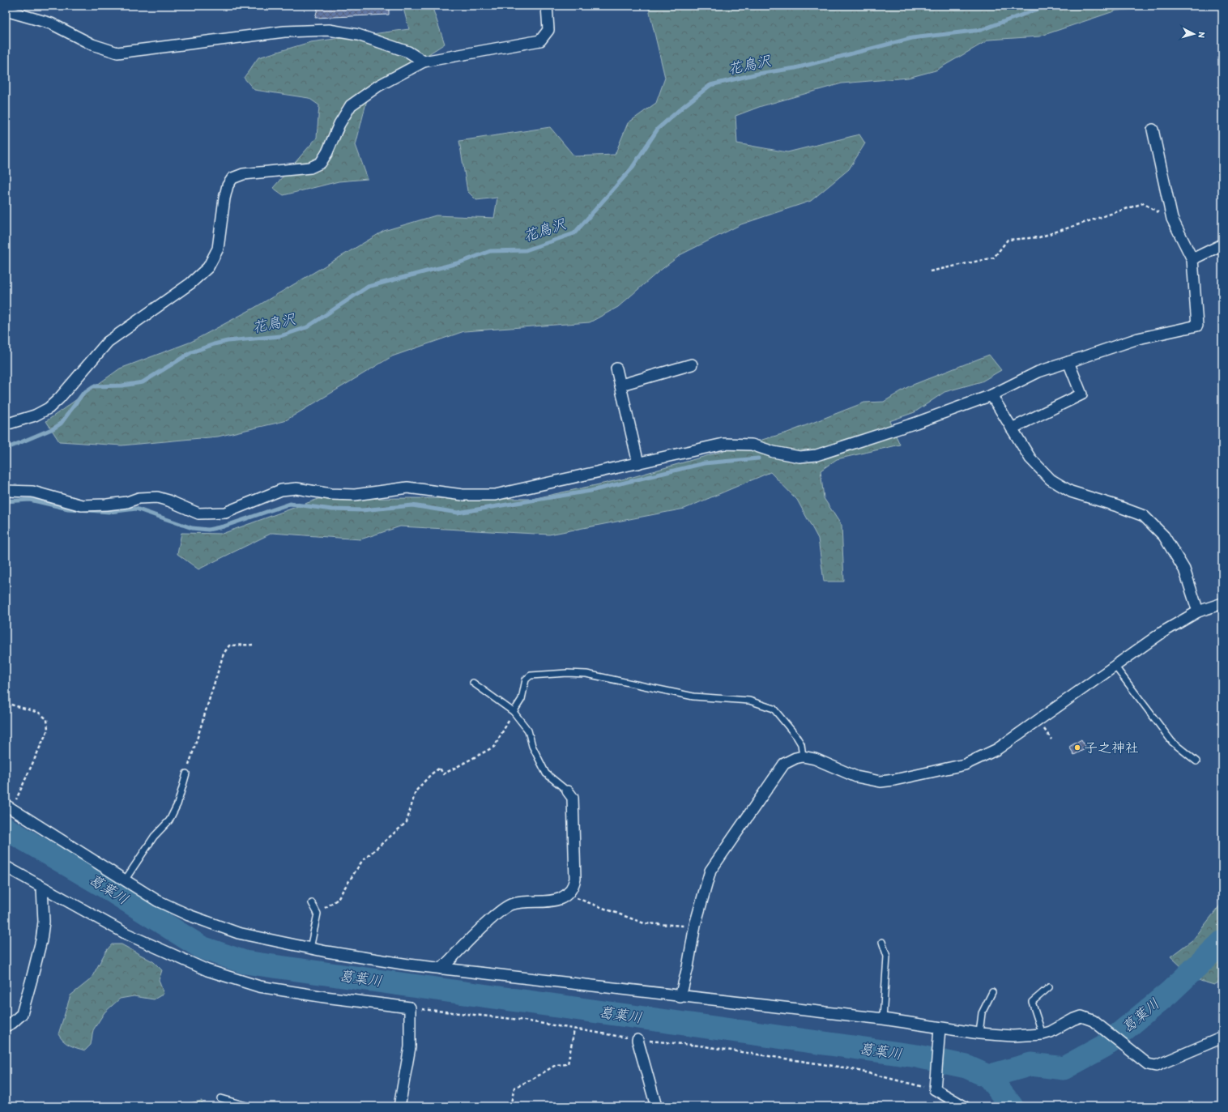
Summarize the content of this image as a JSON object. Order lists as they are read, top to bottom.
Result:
{
  "water": ["花鳥沢", "葛葉川"],
  "places": ["子之神社"],
  "north": "right"
}
